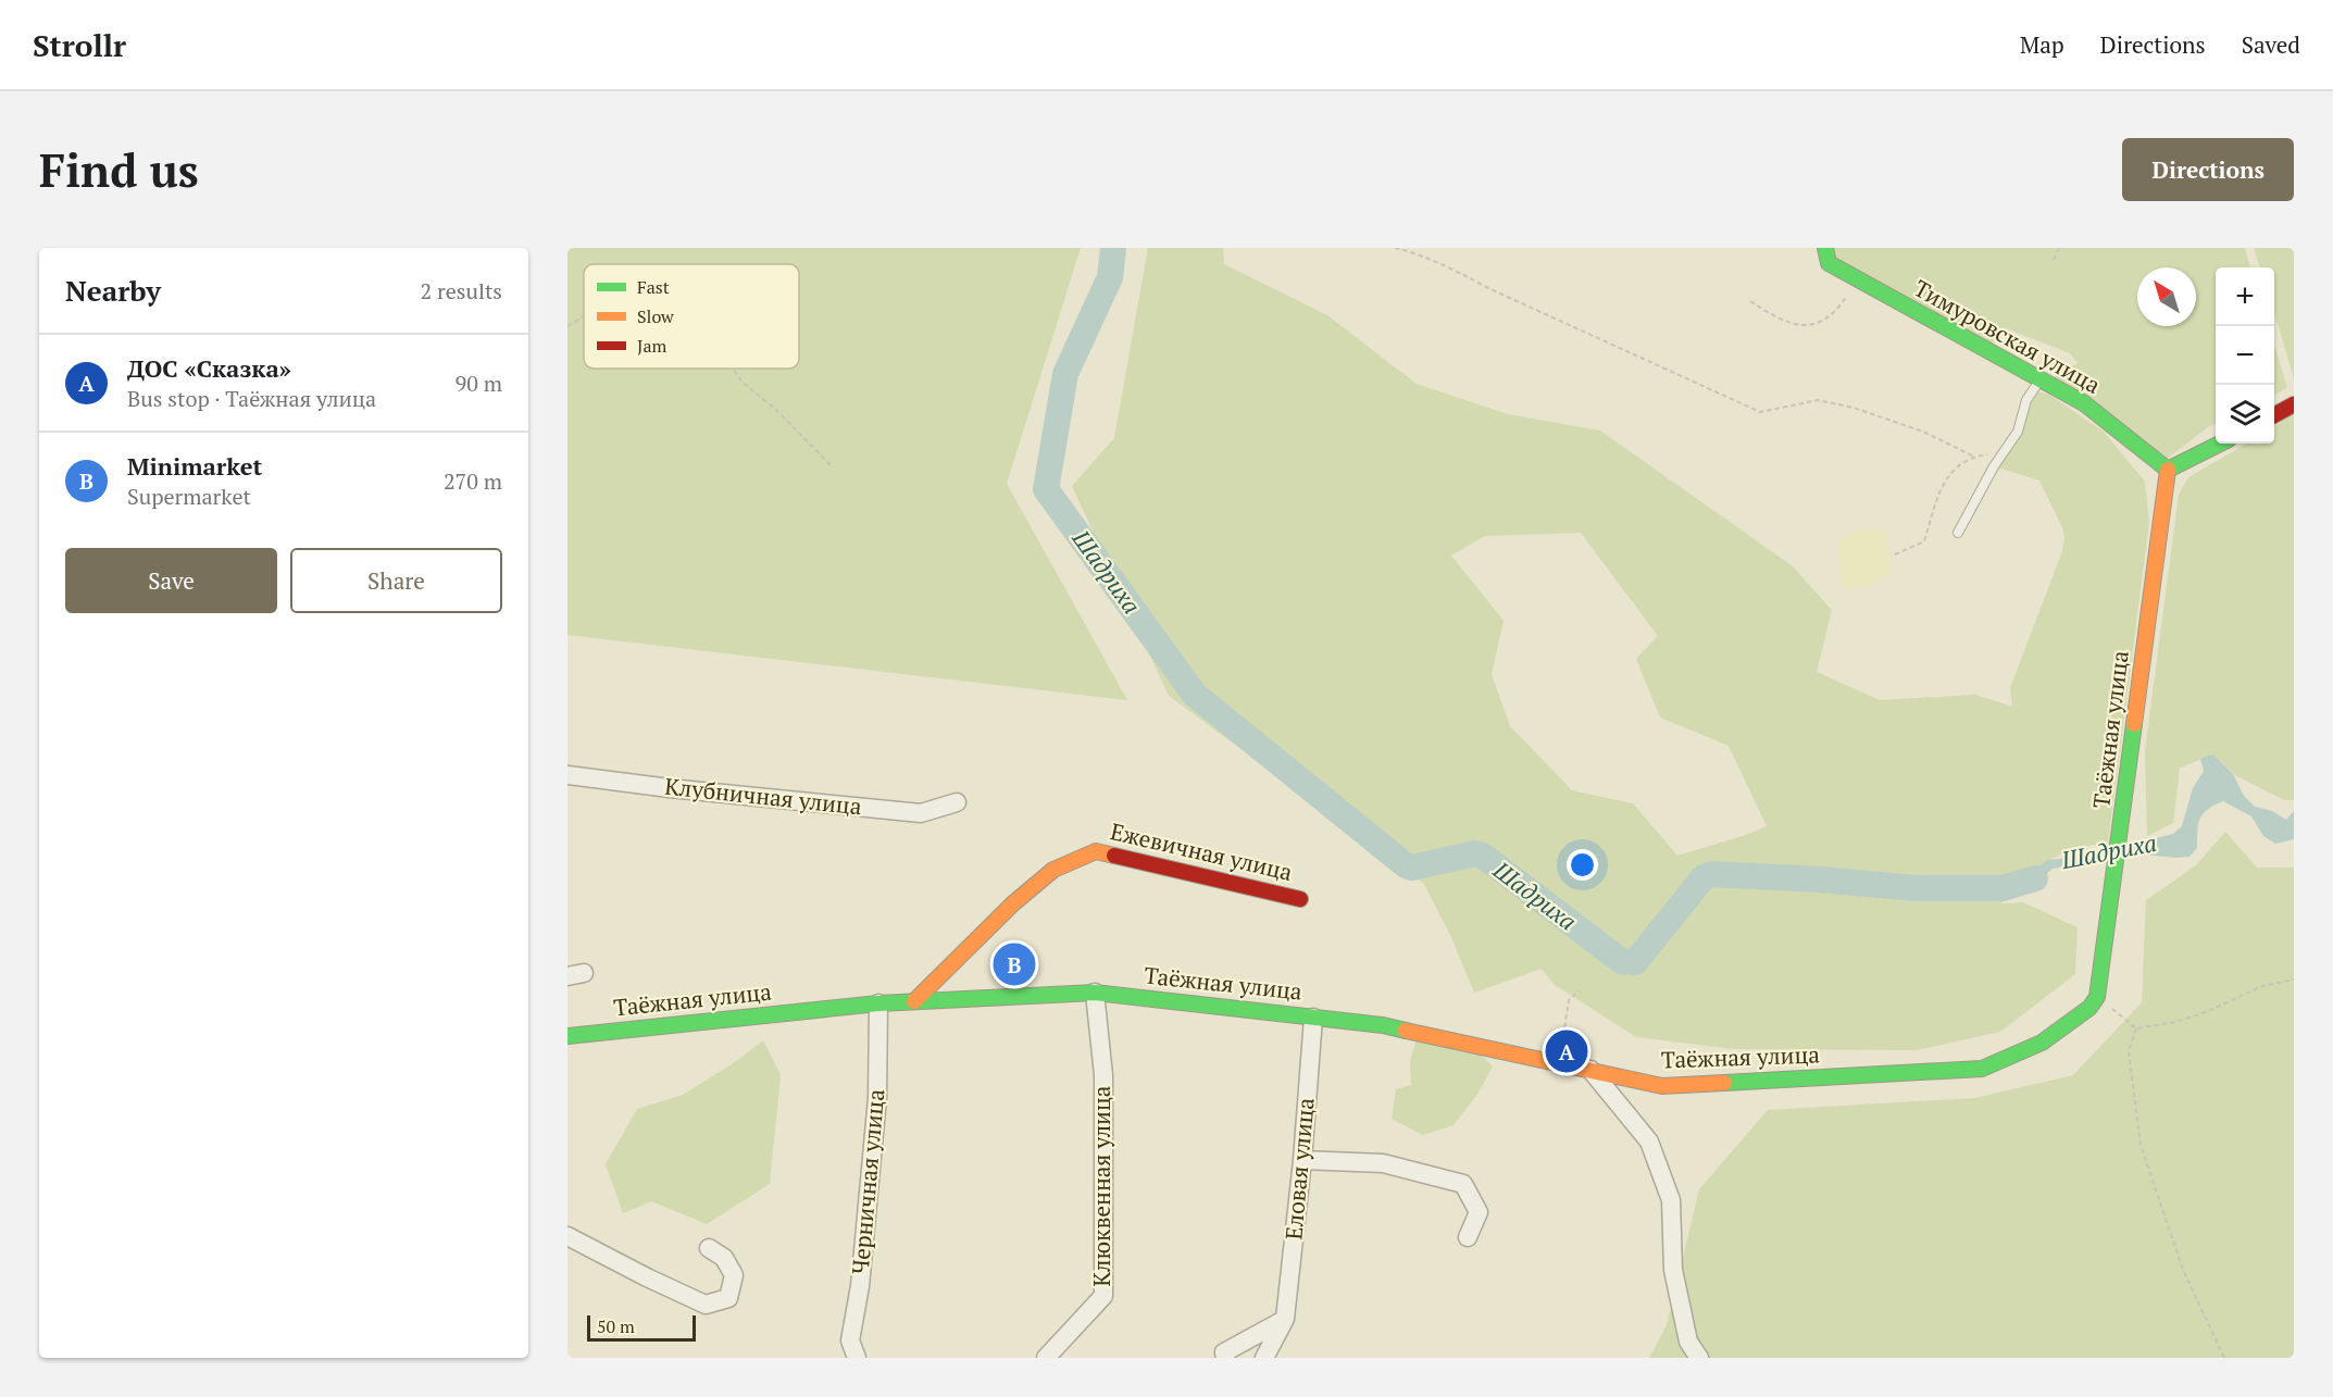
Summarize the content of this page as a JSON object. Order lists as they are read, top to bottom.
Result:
{
  "streets": {
    "street": [
      "Тимуровская улица",
      "Таёжная улица",
      "Клубничная улица",
      "Ежевичная улица",
      "Еловая улица",
      "Черничная улица",
      "Клюквенная улица"
    ]
  },
  "crossings": [
    ["Тимуровская улица", "Таёжная улица"],
    ["Таёжная улица", "Ежевичная улица"],
    ["Таёжная улица", "Еловая улица"],
    ["Таёжная улица", "Черничная улица"],
    ["Таёжная улица", "Клюквенная улица"]
  ],
  "water": ["Шадриха"],
  "legend": ["Fast", "Slow", "Jam"],
  "scale_bar": "50 m",
  "north": "top left",
  "page": {
    "header": "Strollr",
    "nav": ["Map", "Directions", "Saved"],
    "buttons": [
      "Directions",
      ["Save", "Share"]
    ],
    "title": "Find us",
    "heading": ["Nearby", "2 results"],
    "map_buttons": ["+", "−"],
    "list": [
      {
        "mark": "A",
        "name": "ДОС «Сказка»",
        "note": "Bus stop · Таёжная улица",
        "value": "90 m"
      },
      {
        "mark": "B",
        "name": "Minimarket",
        "note": "Supermarket",
        "value": "270 m"
      }
    ],
    "pins": ["B", "A"],
    "scale": "50 m"
  }
}
